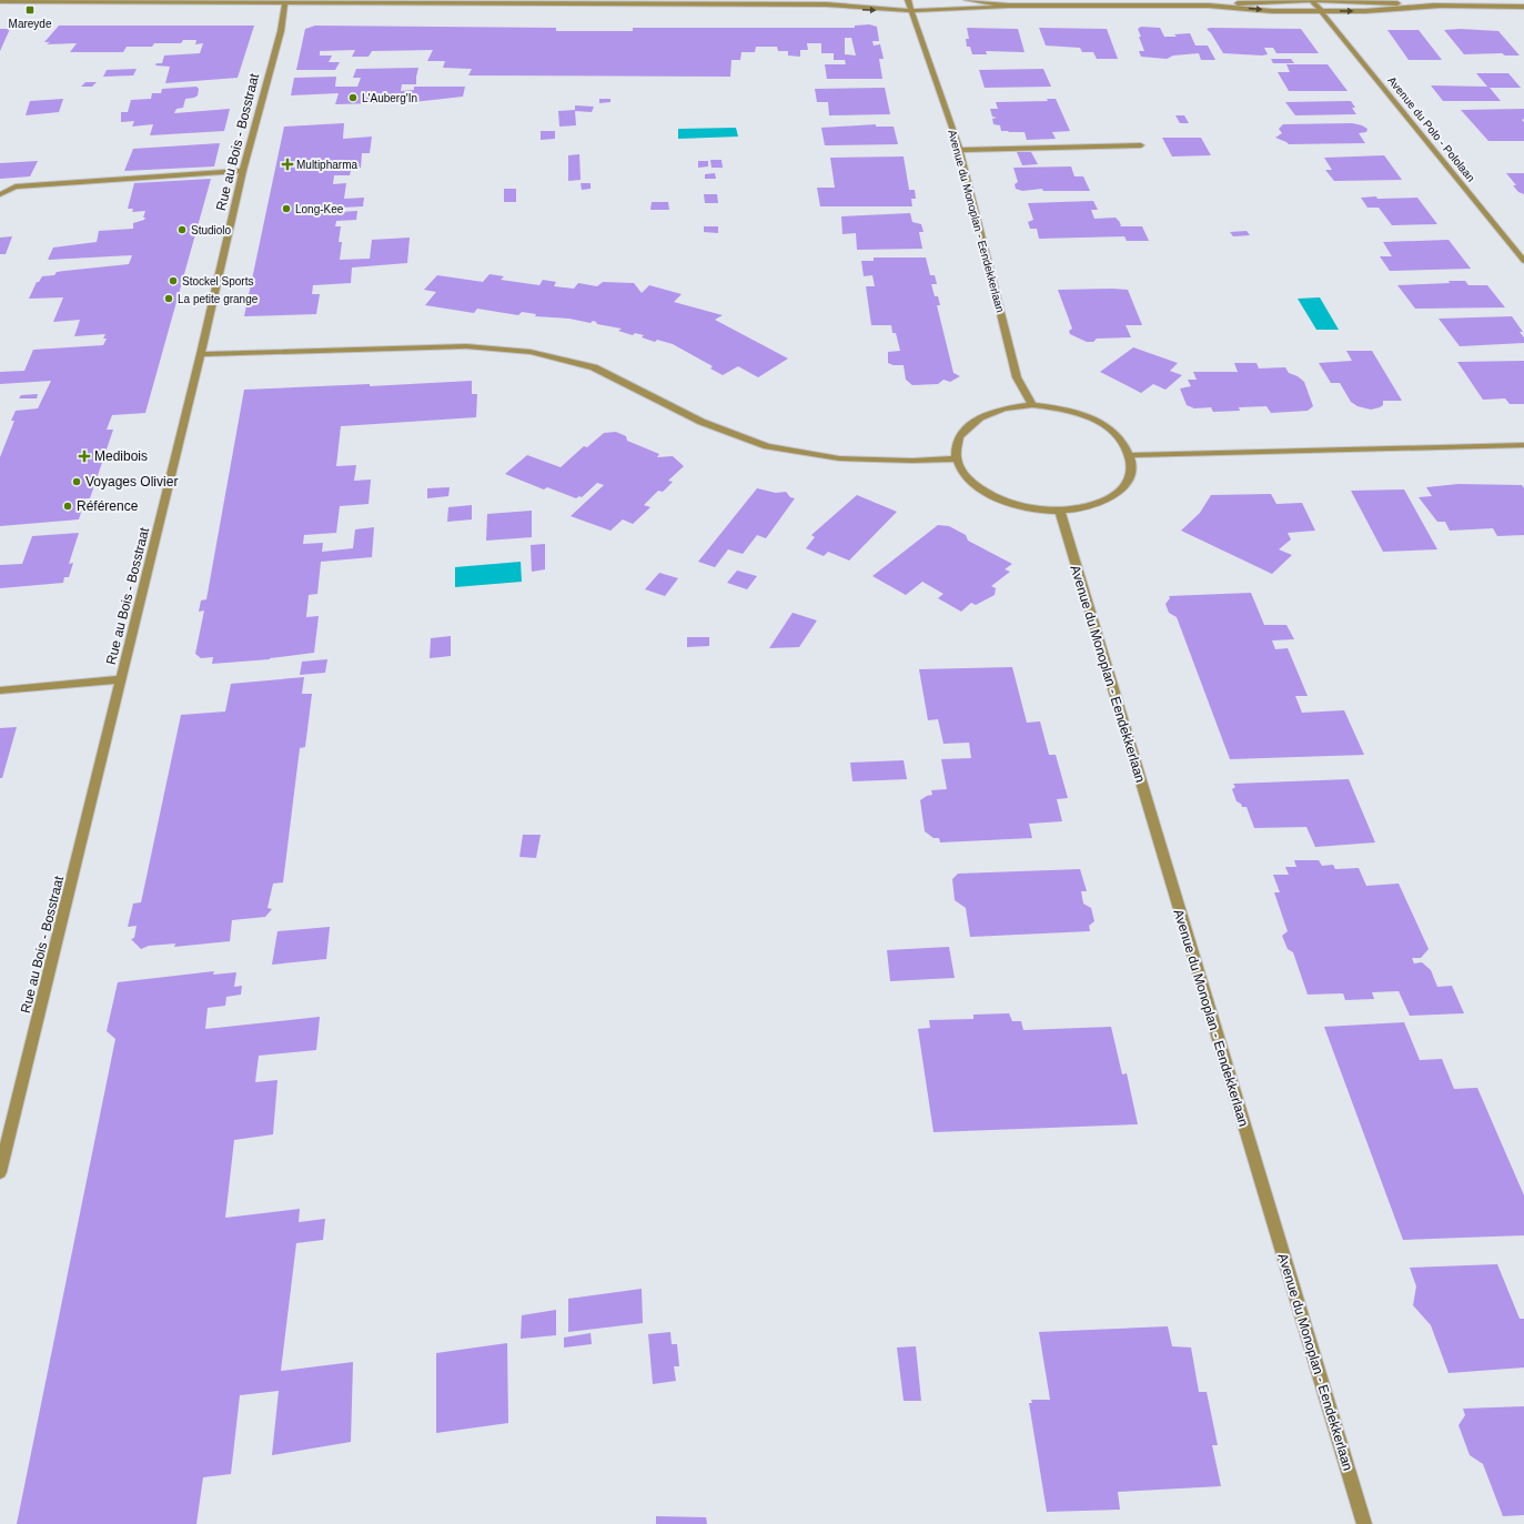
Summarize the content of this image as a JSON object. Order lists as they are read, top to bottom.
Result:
{
  "streets": {
    "street": ["Avenue du Polo - Pololaan", "Rue au Bois - Bosstraat", "Avenue du Monoplan - Eendekkerlaan"]
  },
  "places": {
    "transit": ["Mareyde"],
    "other": [
      "L'Auberg'In",
      "Long-Kee",
      "Studiolo",
      "Stockel Sports",
      "La petite grange",
      "Voyages Olivier",
      "Référence"
    ],
    "health": ["Multipharma", "Medibois"]
  }
}
